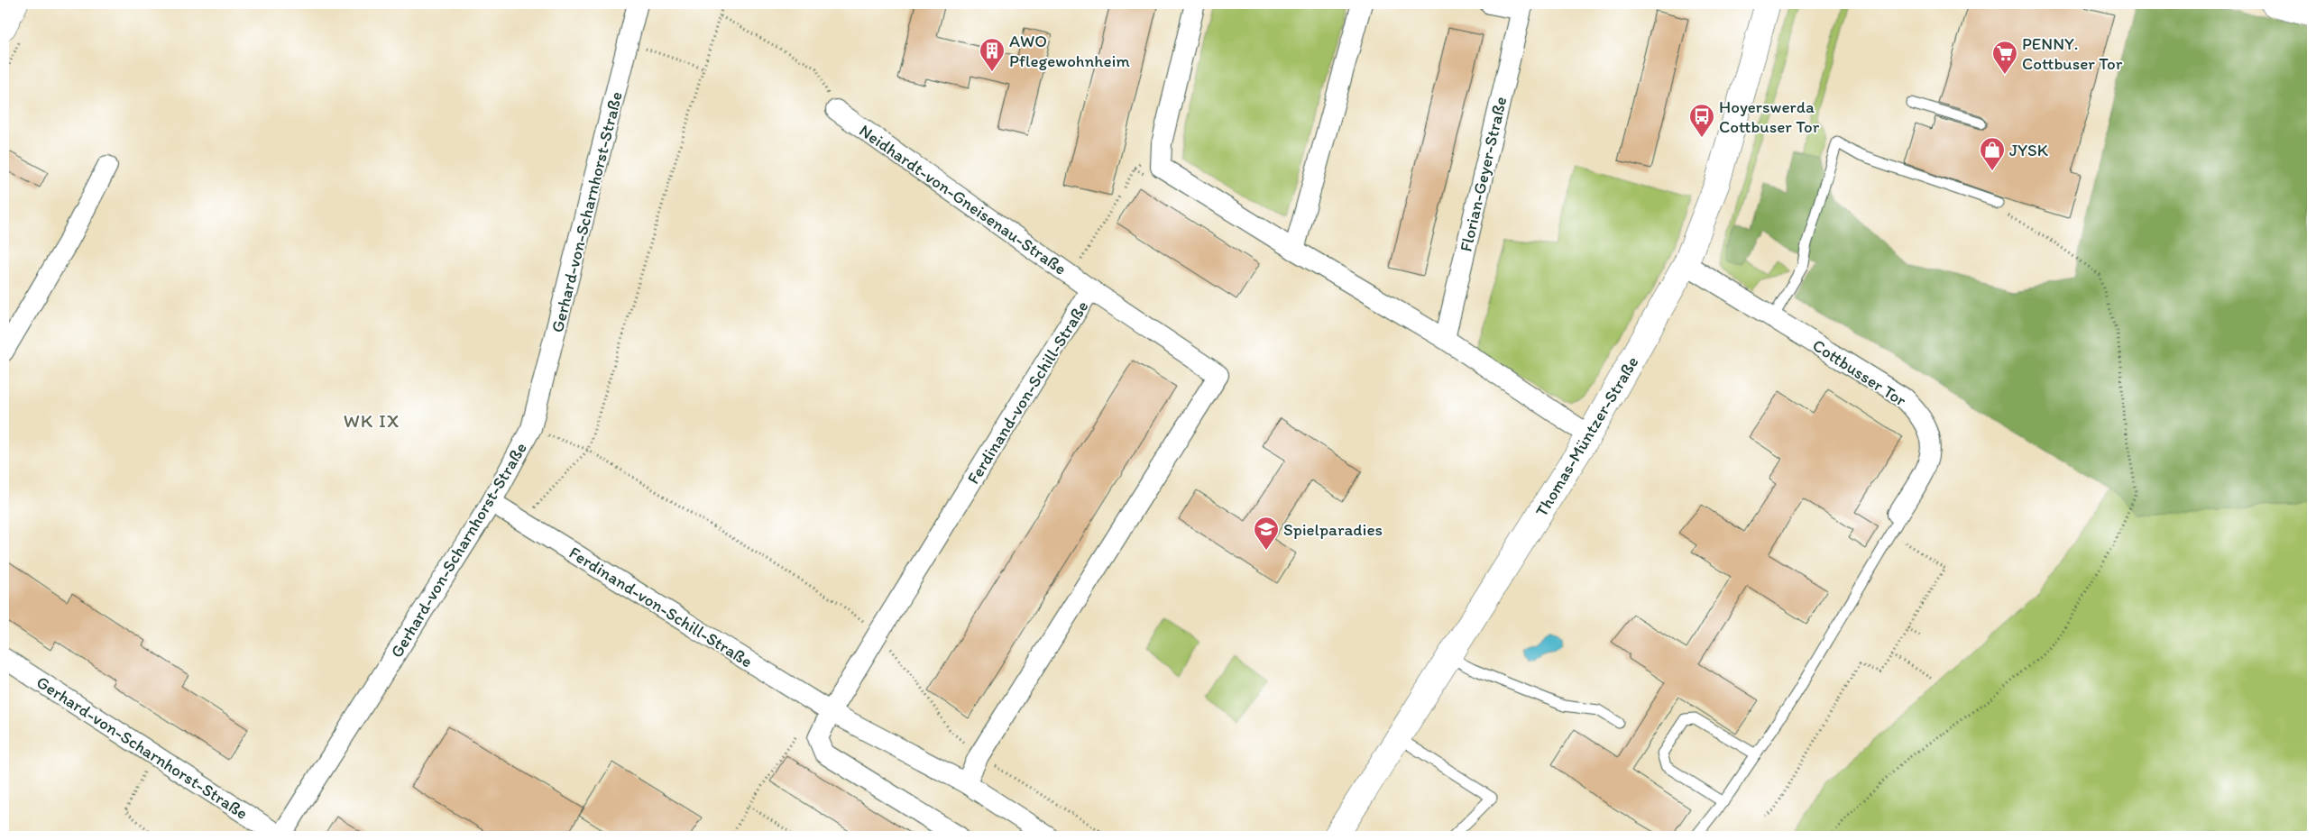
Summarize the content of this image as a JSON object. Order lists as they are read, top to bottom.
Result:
{
  "streets": {
    "street": [
      "Florian-Geyer-Straße",
      "Neidhardt-von-Gneisenau-Straße",
      "Gerhard-von-Scharnhorst-Straße",
      "Cottbusser Tor",
      "Ferdinand-von-Schill-Straße",
      "Thomas-Müntzer-Straße"
    ]
  },
  "crossings": [
    ["Neidhardt-von-Gneisenau-Straße", "Ferdinand-von-Schill-Straße"],
    ["Gerhard-von-Scharnhorst-Straße", "Ferdinand-von-Schill-Straße"],
    ["Cottbusser Tor", "Thomas-Müntzer-Straße"]
  ],
  "districts": ["WK IX"],
  "places": {
    "building": ["AWO Pflegewohnheim"],
    "supermarket": ["PENNY. Cottbuser Tor"],
    "bus stop": ["Hoyerswerda Cottbuser Tor"],
    "shop": ["JYSK"],
    "school or university": ["Spielparadies"]
  }
}
